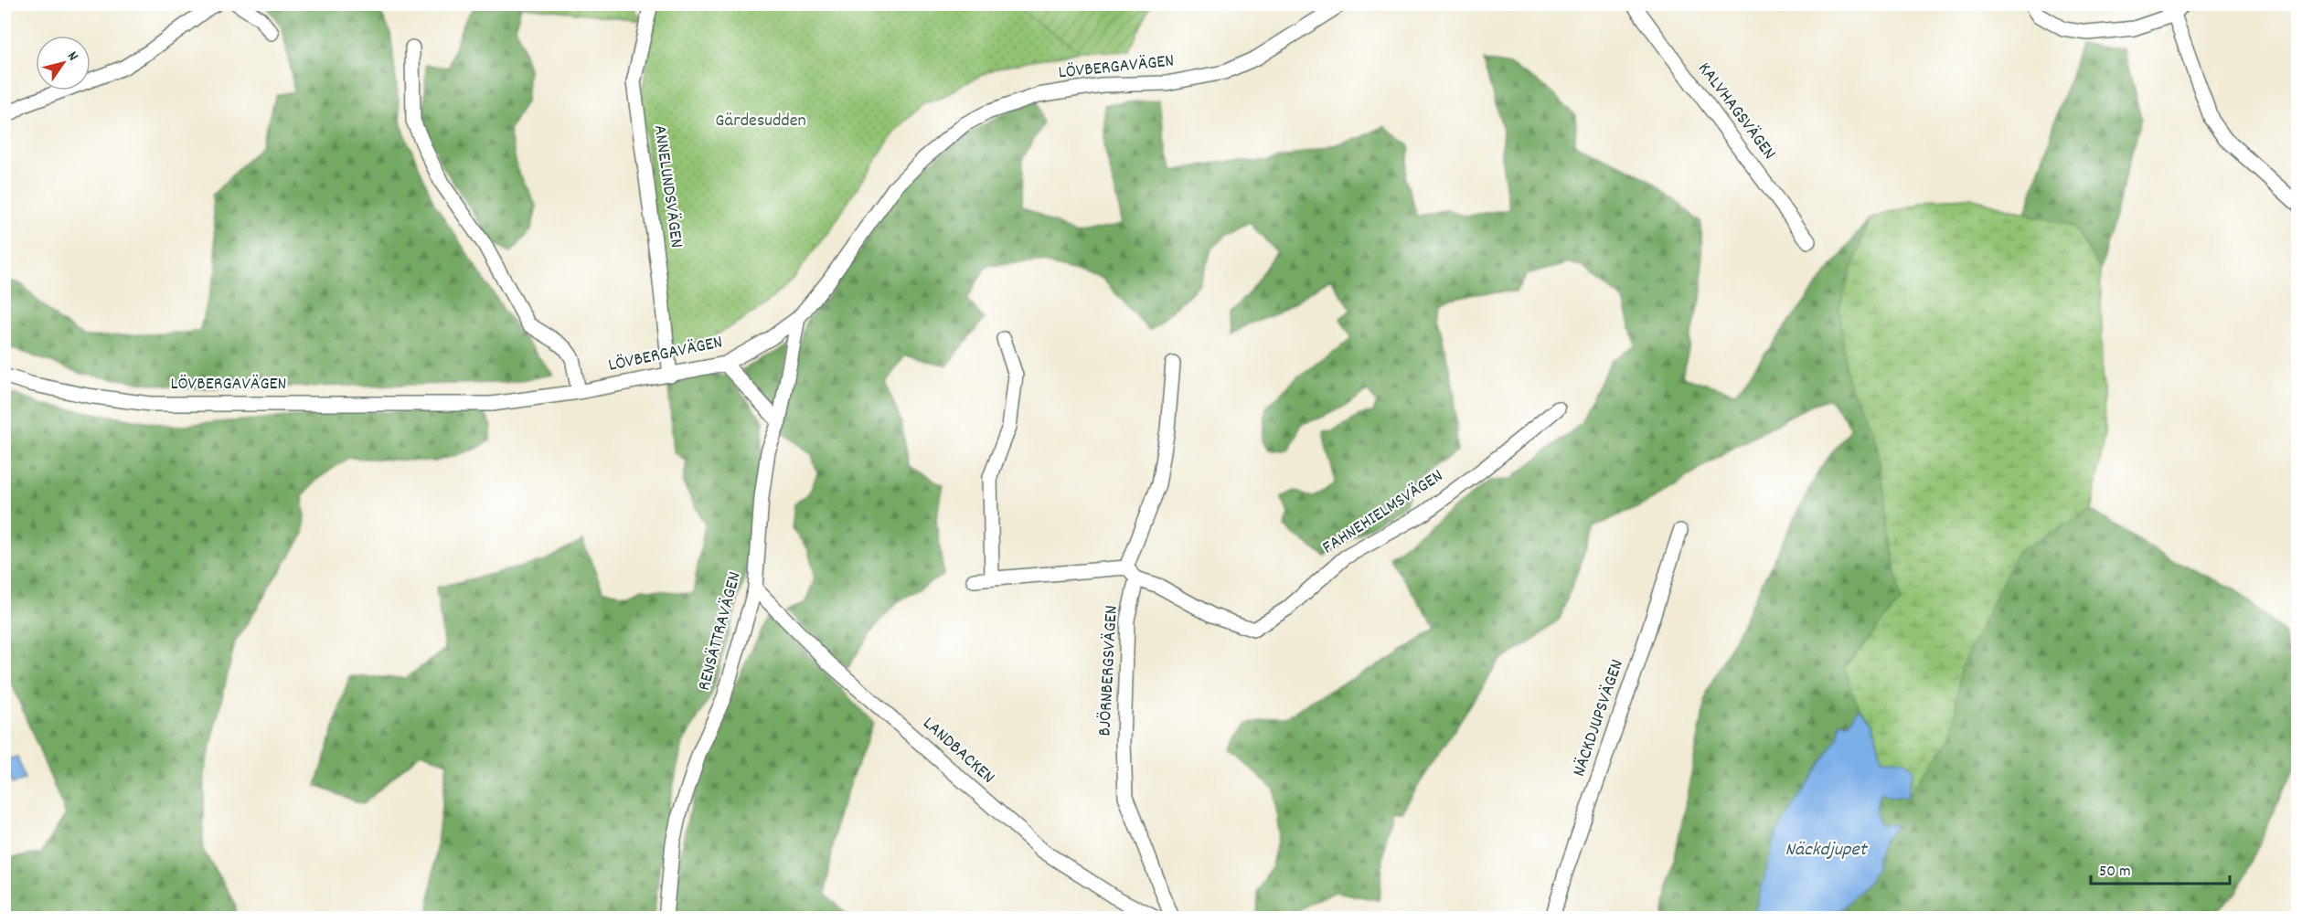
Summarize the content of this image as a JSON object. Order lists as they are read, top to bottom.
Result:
{
  "streets": {
    "street": [
      "LÖVBERGAVÄGEN",
      "KALVHAGSVÄGEN",
      "ANNELUNDSVÄGEN",
      "FAHNEHIELMSVÄGEN",
      "RENSÄTTRAVÄGEN",
      "BJÖRNBERGSVÄGEN",
      "NÄCKDJUPSVÄGEN",
      "LANDBACKEN"
    ]
  },
  "crossings": [
    ["LÖVBERGAVÄGEN", "ANNELUNDSVÄGEN"],
    ["LÖVBERGAVÄGEN", "RENSÄTTRAVÄGEN"],
    ["FAHNEHIELMSVÄGEN", "BJÖRNBERGSVÄGEN"],
    ["RENSÄTTRAVÄGEN", "LANDBACKEN"]
  ],
  "water": ["Näckdjupet"],
  "parks": ["Gärdesudden"],
  "scale_bar": "50 m",
  "north": "top right"
}
